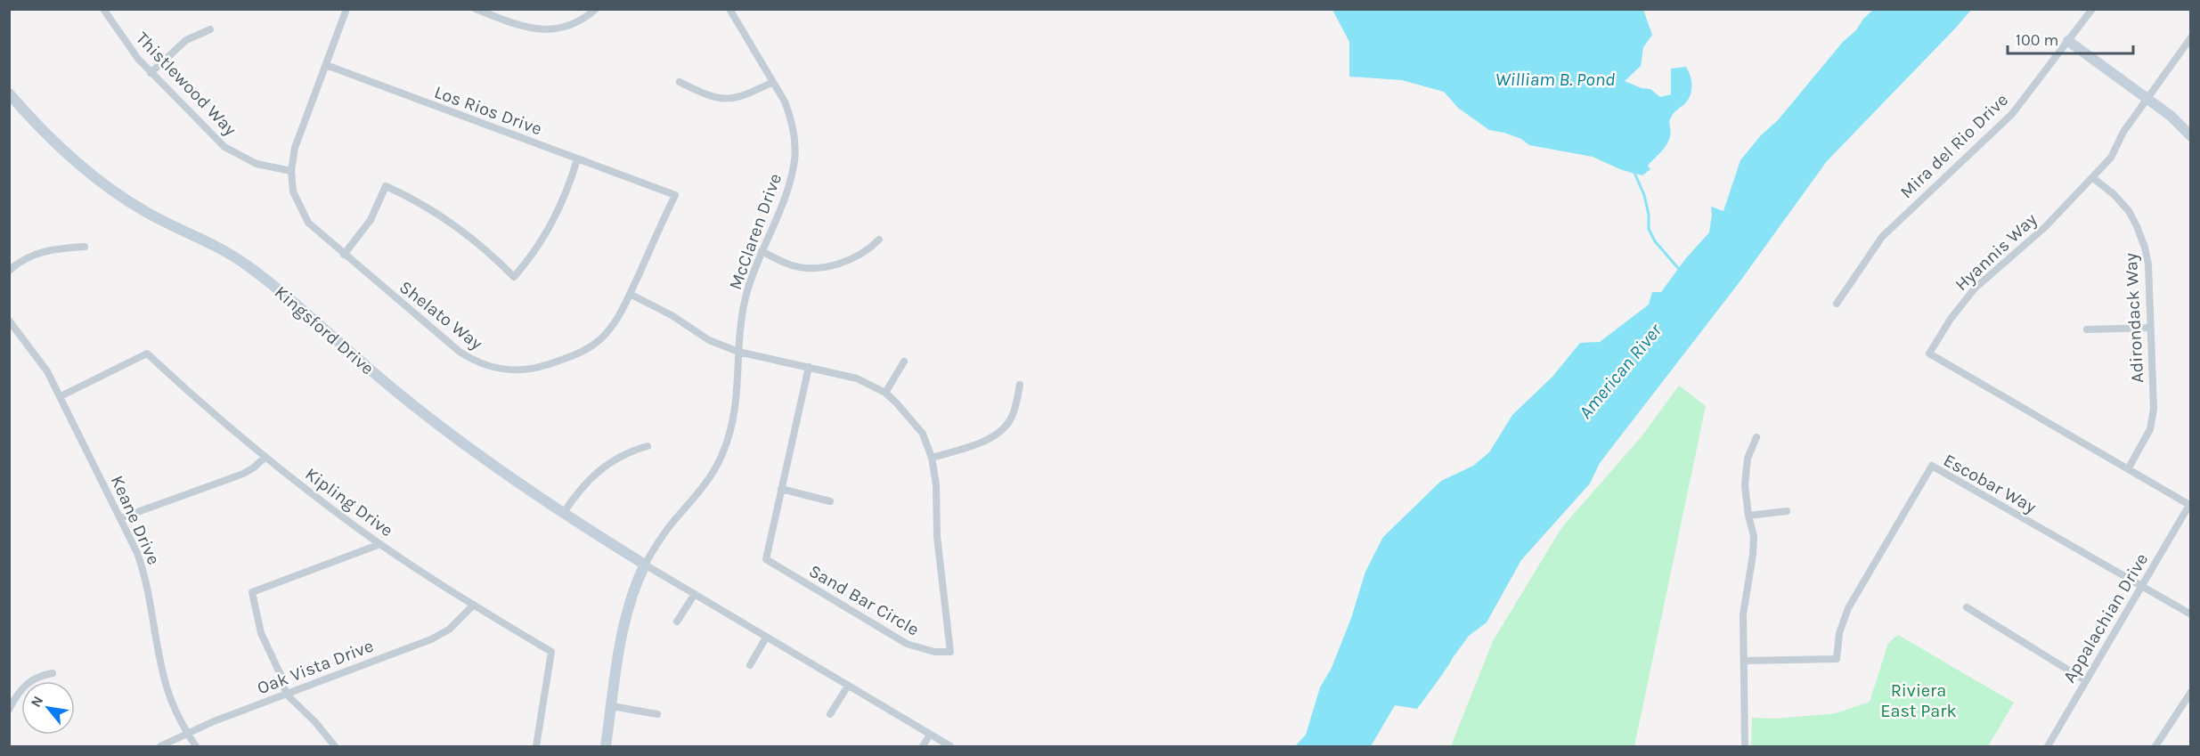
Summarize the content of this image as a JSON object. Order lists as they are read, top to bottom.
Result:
{
  "streets": {
    "street": [
      "Thistlewood Way",
      "Los Rios Drive",
      "Mira del Rio Drive",
      "McClaren Drive",
      "Hyannis Way",
      "Shelato Way",
      "Adirondack Way",
      "Kingsford Drive",
      "Escobar Way",
      "Kipling Drive",
      "Keane Drive",
      "Sand Bar Circle",
      "Appalachian Drive",
      "Oak Vista Drive"
    ]
  },
  "crossings": [
    ["Thistlewood Way", "Shelato Way"],
    ["Los Rios Drive", "Shelato Way"],
    ["McClaren Drive", "Kingsford Drive"],
    ["Hyannis Way", "Adirondack Way"],
    ["Hyannis Way", "Appalachian Drive"],
    ["Escobar Way", "Appalachian Drive"],
    ["Kipling Drive", "Keane Drive"],
    ["Kipling Drive", "Oak Vista Drive"],
    ["Keane Drive", "Oak Vista Drive"]
  ],
  "water": ["William B. Pond", "American River"],
  "parks": ["Riviera East Park"],
  "scale_bar": "100 m",
  "north": "top left"
}
